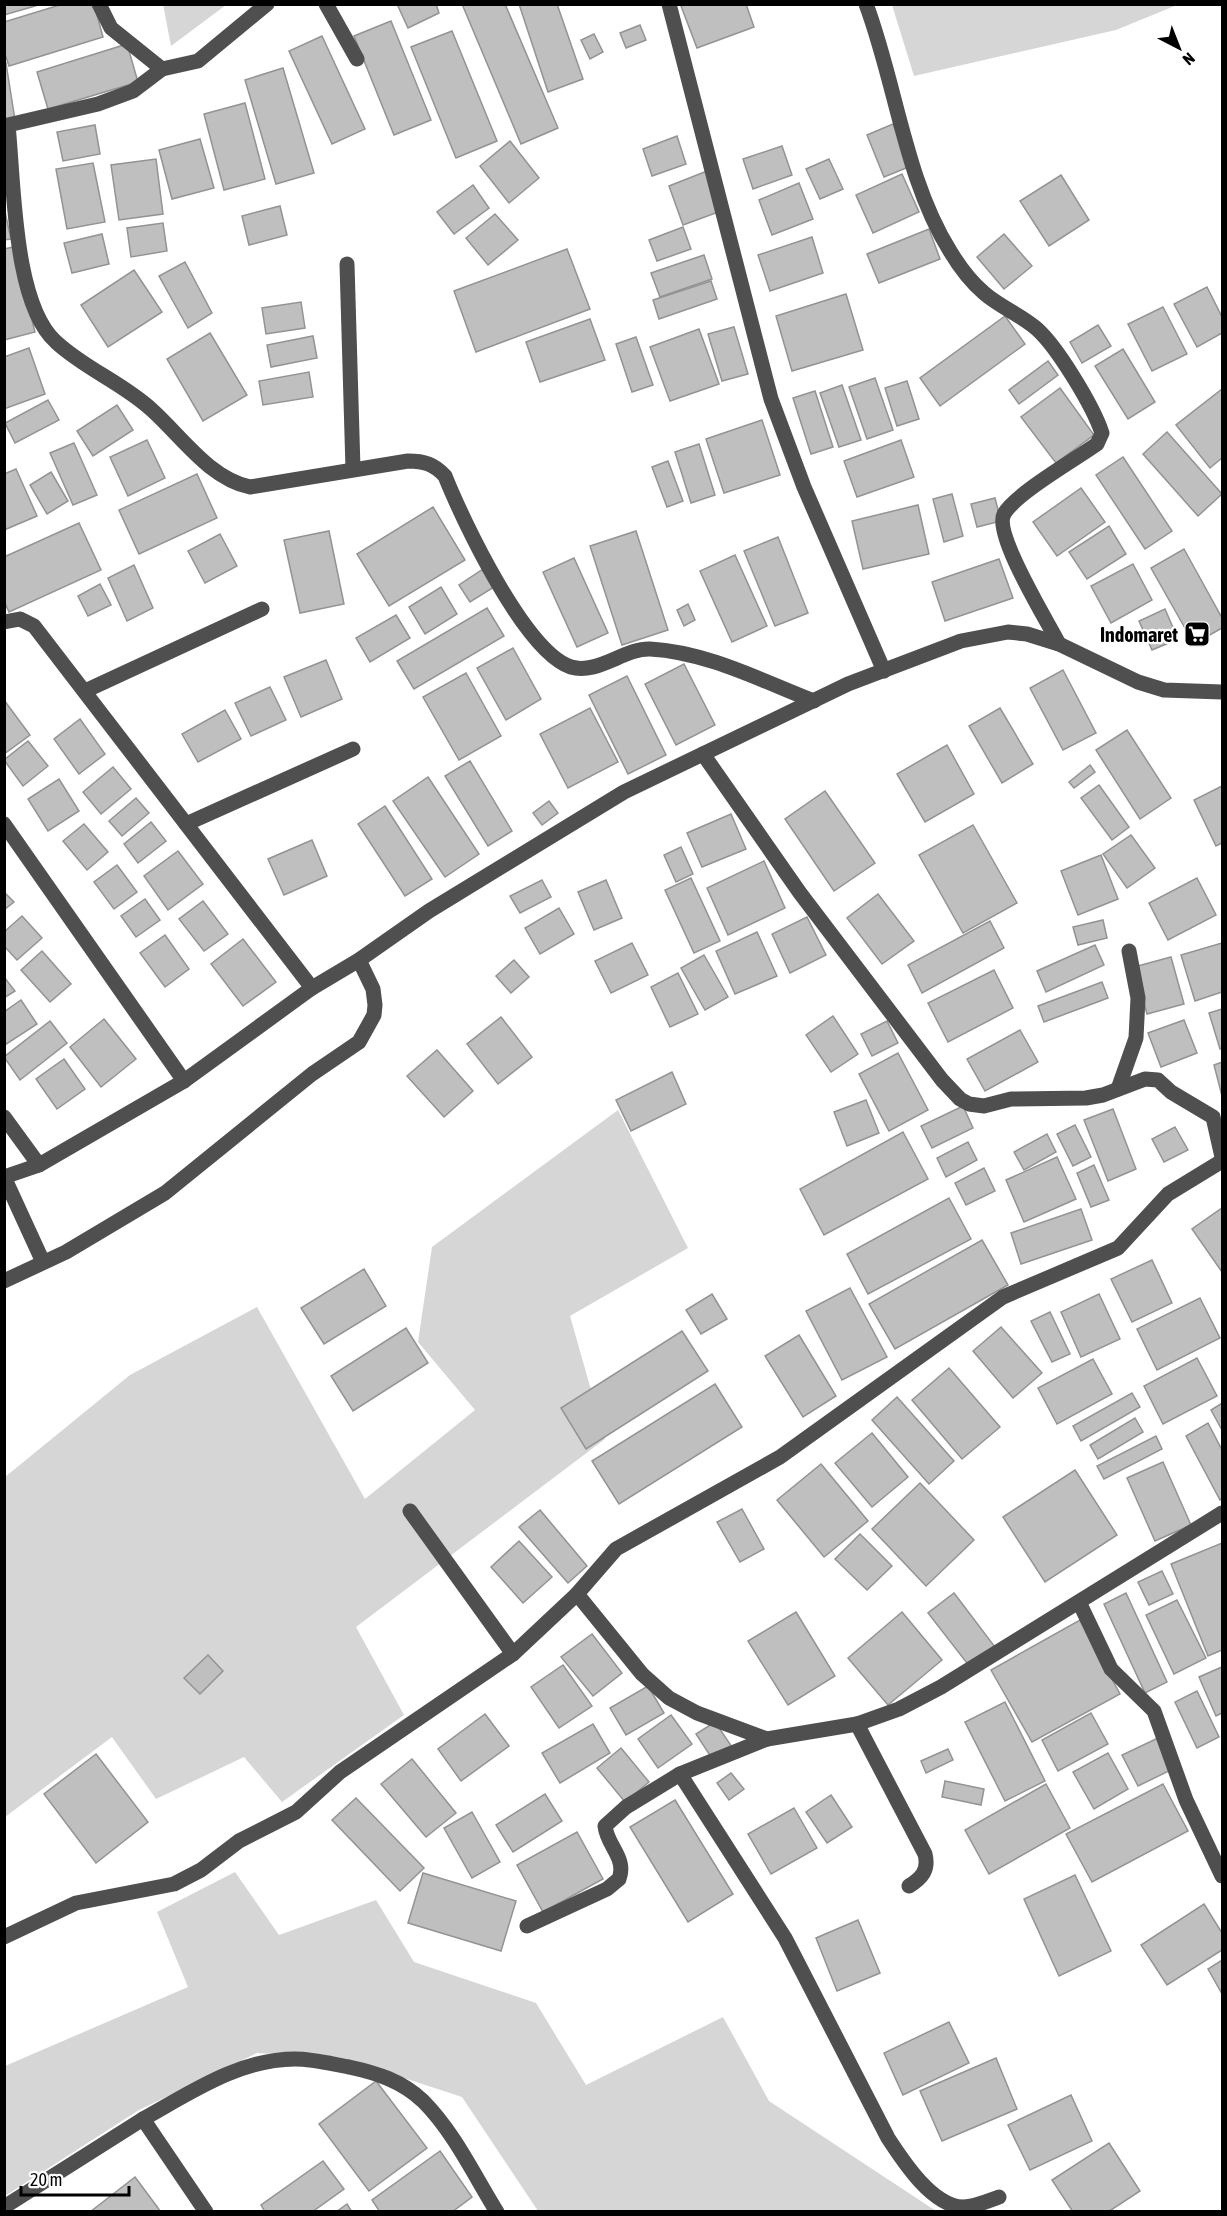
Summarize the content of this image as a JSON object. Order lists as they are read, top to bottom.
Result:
{
  "places": {
    "supermarket": ["Indomaret"]
  },
  "scale_bar": "20 m",
  "north": "bottom right"
}
